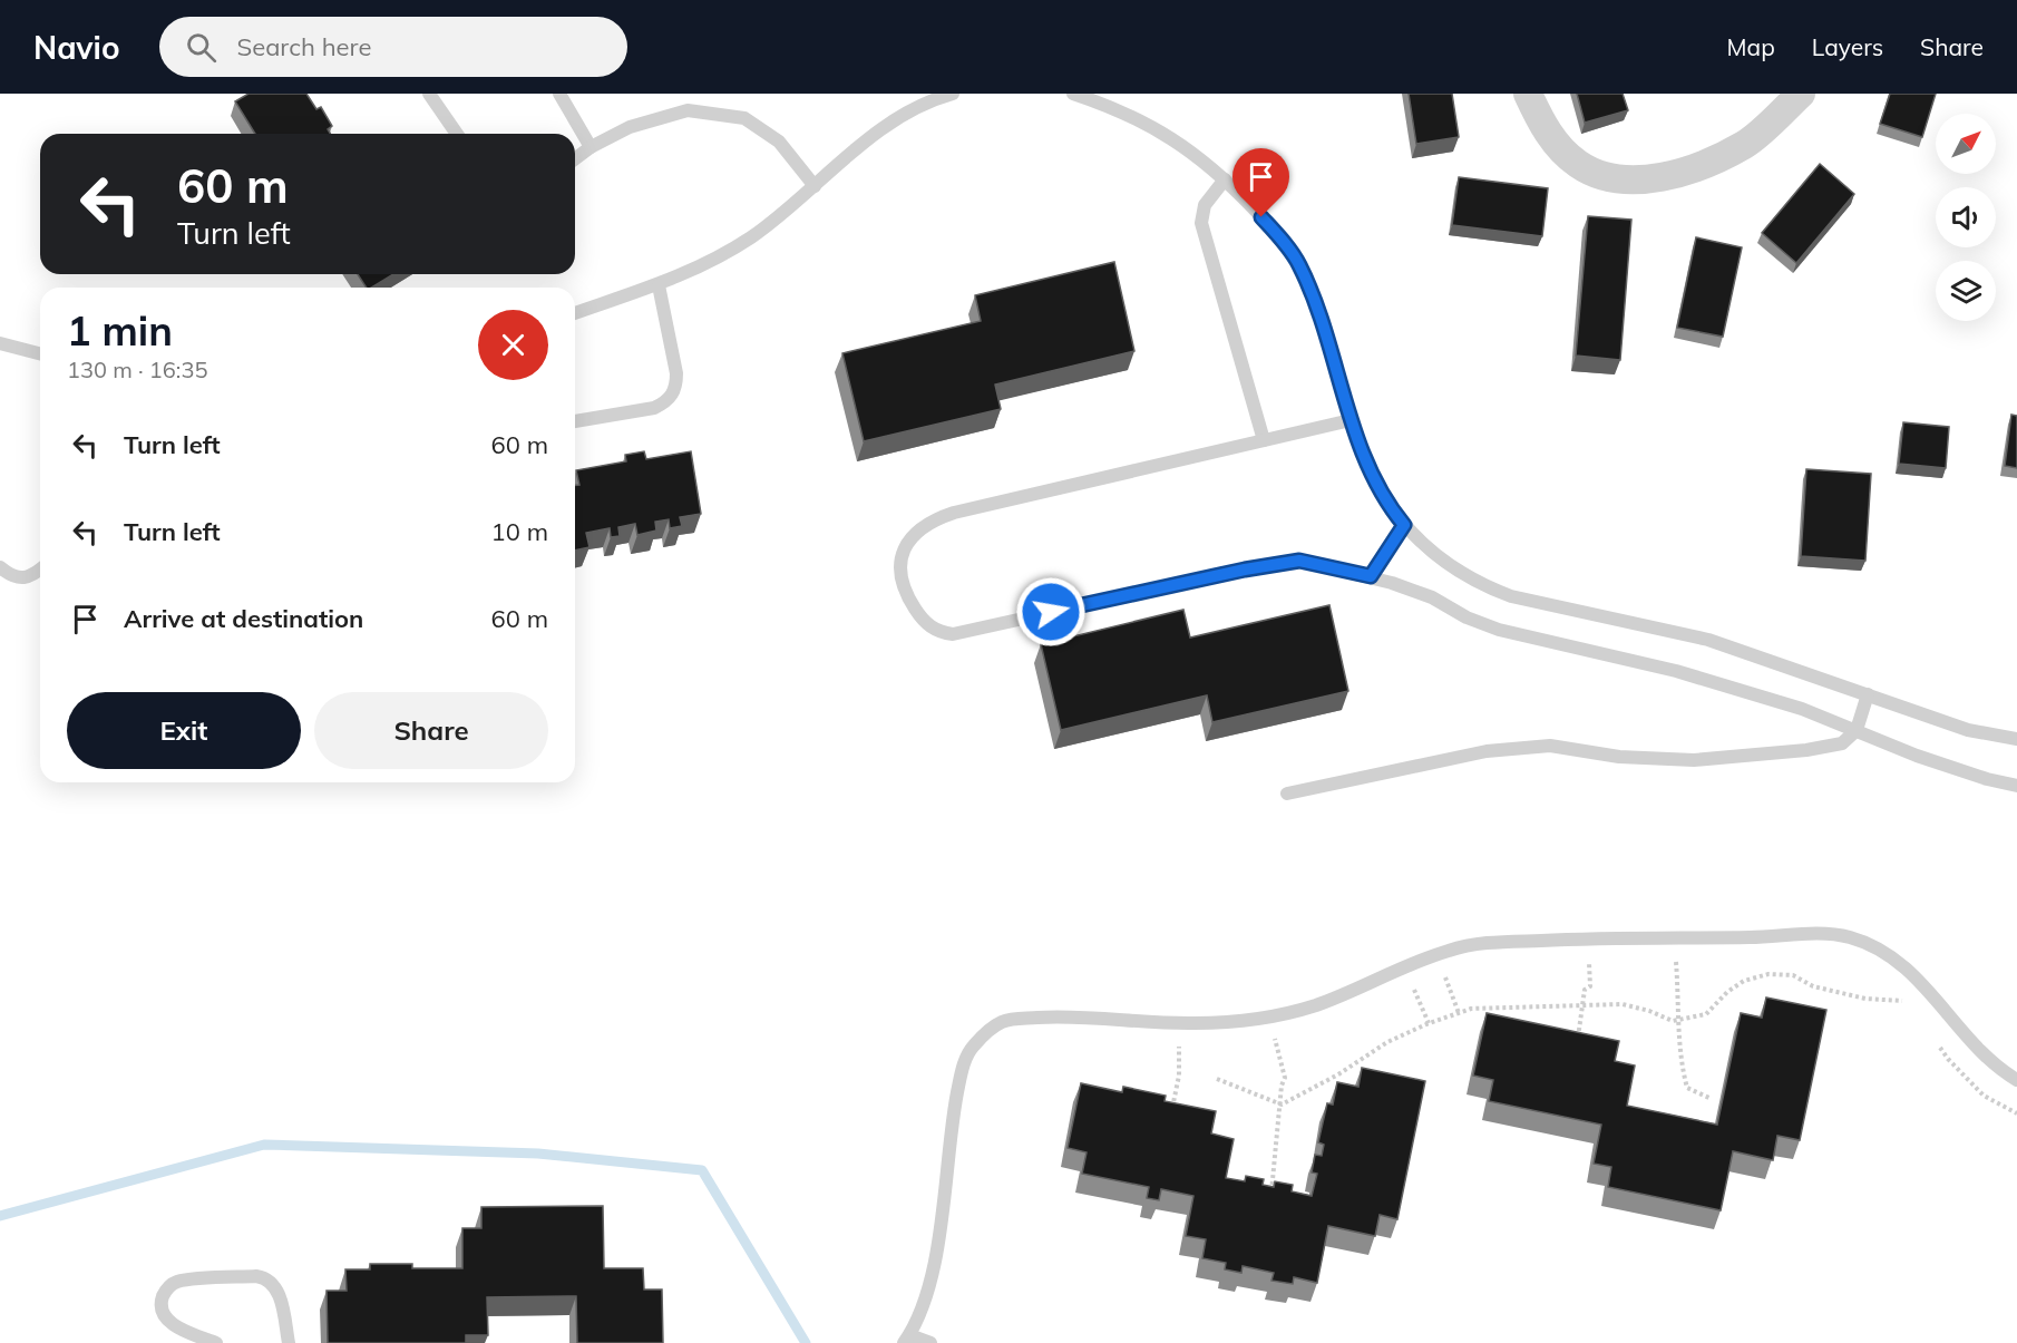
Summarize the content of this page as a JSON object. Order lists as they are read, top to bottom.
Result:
{
  "north": "top right",
  "page": {
    "header": "Navio",
    "search": "Search here",
    "nav": ["Map", "Layers", "Share"],
    "turn": ["60 m", "Turn left"],
    "heading": ["1 min", "130 m · 16:35"],
    "list": [
      {
        "name": "Turn left",
        "value": "60 m"
      },
      {
        "name": "Turn left",
        "value": "10 m"
      },
      {
        "name": "Arrive at destination",
        "value": "60 m"
      }
    ],
    "buttons": ["Exit", "Share"]
  }
}
